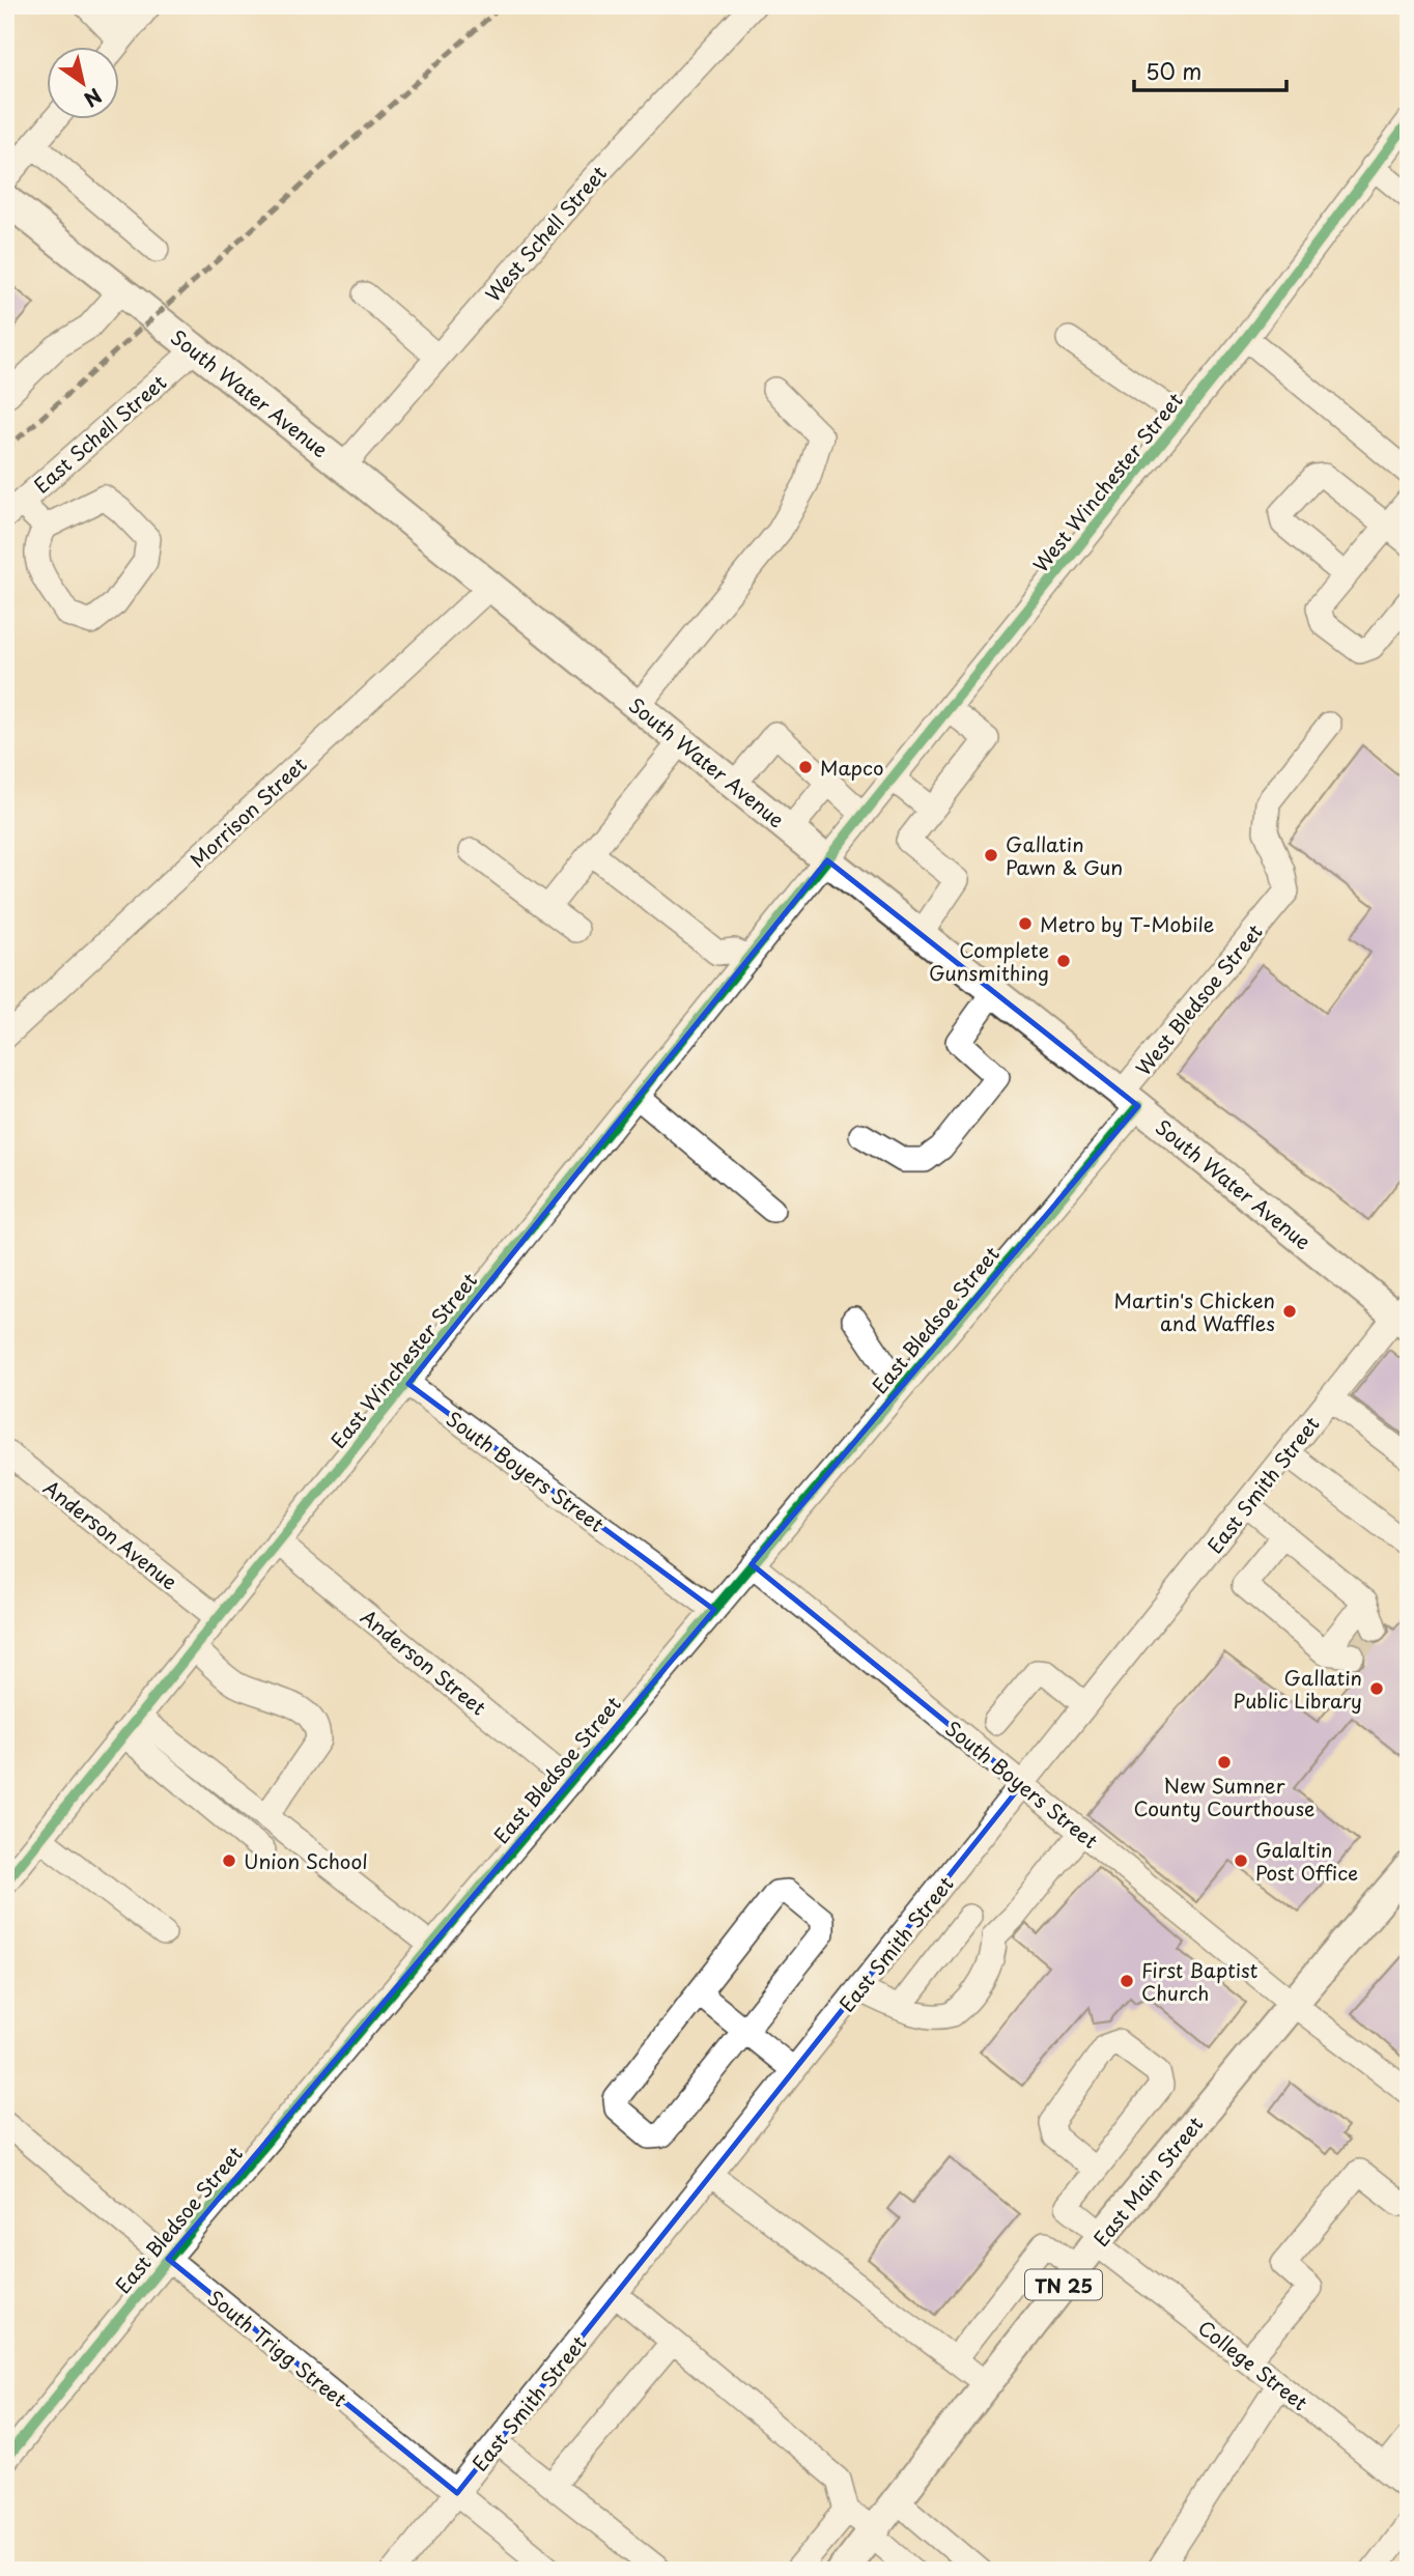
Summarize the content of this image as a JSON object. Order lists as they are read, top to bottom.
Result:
{
  "streets": {
    "main road": ["South Water Avenue", "East Main Street", "TN 25"],
    "street": [
      "West Schell Street",
      "East Schell Street",
      "West Winchester Street",
      "Morrison Street",
      "West Bledsoe Street",
      "East Bledsoe Street",
      "East Winchester Street",
      "South Boyers Street",
      "East Smith Street",
      "Anderson Avenue",
      "Anderson Street",
      "South Trigg Street",
      "College Street"
    ]
  },
  "crossings": [
    ["West Schell Street", "South Water Avenue"],
    ["South Water Avenue", "East Schell Street"],
    ["South Water Avenue", "West Winchester Street"],
    ["South Water Avenue", "Morrison Street"],
    ["South Water Avenue", "West Bledsoe Street"],
    ["South Water Avenue", "East Bledsoe Street"],
    ["South Water Avenue", "East Winchester Street"],
    ["South Water Avenue", "East Smith Street"],
    ["West Winchester Street", "East Winchester Street"],
    ["West Bledsoe Street", "East Bledsoe Street"],
    ["East Bledsoe Street", "South Boyers Street"],
    ["East Bledsoe Street", "Anderson Street"],
    ["East Bledsoe Street", "South Trigg Street"],
    ["East Winchester Street", "South Boyers Street"],
    ["East Winchester Street", "Anderson Avenue"],
    ["East Winchester Street", "Anderson Street"],
    ["South Boyers Street", "East Smith Street"],
    ["South Boyers Street", "East Main Street"],
    ["East Smith Street", "South Trigg Street"],
    ["East Main Street", "College Street"]
  ],
  "places": [
    "Mapco",
    "Gallatin Pawn & Gun",
    "Metro by T-Mobile",
    "Complete Gunsmithing",
    "Martin's Chicken and Waffles",
    "Gallatin Public Library",
    "New Sumner County Courthouse",
    "Union School",
    "Galaltin Post Office",
    "First Baptist Church"
  ],
  "scale_bar": "50 m",
  "north": "bottom right"
}
